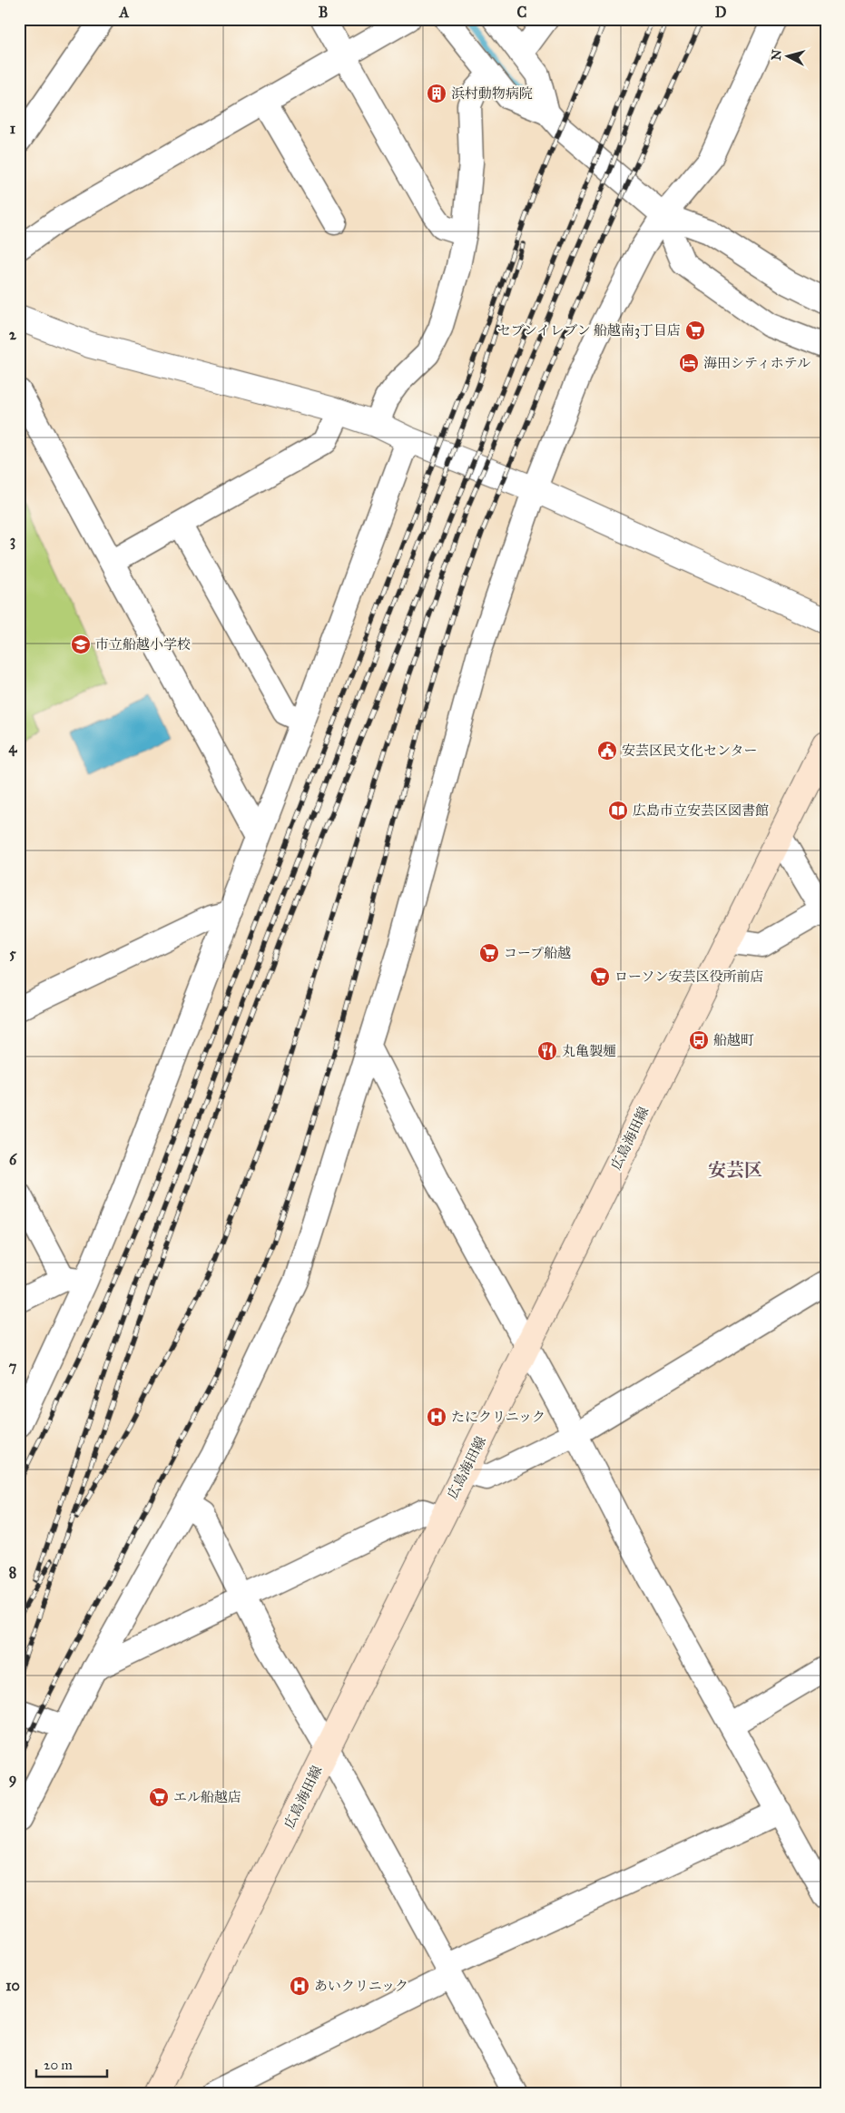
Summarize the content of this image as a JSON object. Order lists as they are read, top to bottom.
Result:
{
  "streets": {
    "main road": ["広島海田線"]
  },
  "districts": ["安芸区"],
  "places": {
    "building": ["浜村動物病院"],
    "supermarket": [
      "セブンイレブン 船越南3丁目店",
      "コープ船越",
      "ローソン安芸区役所前店",
      "エル船越店"
    ],
    "hotel": ["海田シティホテル"],
    "school or university": ["市立船越小学校"],
    "public building": ["安芸区民文化センター"],
    "library": ["広島市立安芸区図書館"],
    "bus stop": ["船越町"],
    "restaurant": ["丸亀製麺"],
    "hospital": ["たにクリニック", "あいクリニック"]
  },
  "scale_bar": "20 m",
  "north": "left",
  "grid": {
    "columns": [
      "A",
      "B",
      "C",
      "D"
    ],
    "rows": [
      "1",
      "2",
      "3",
      "4",
      "5",
      "6",
      "7",
      "8",
      "9",
      "10"
    ]
  }
}
